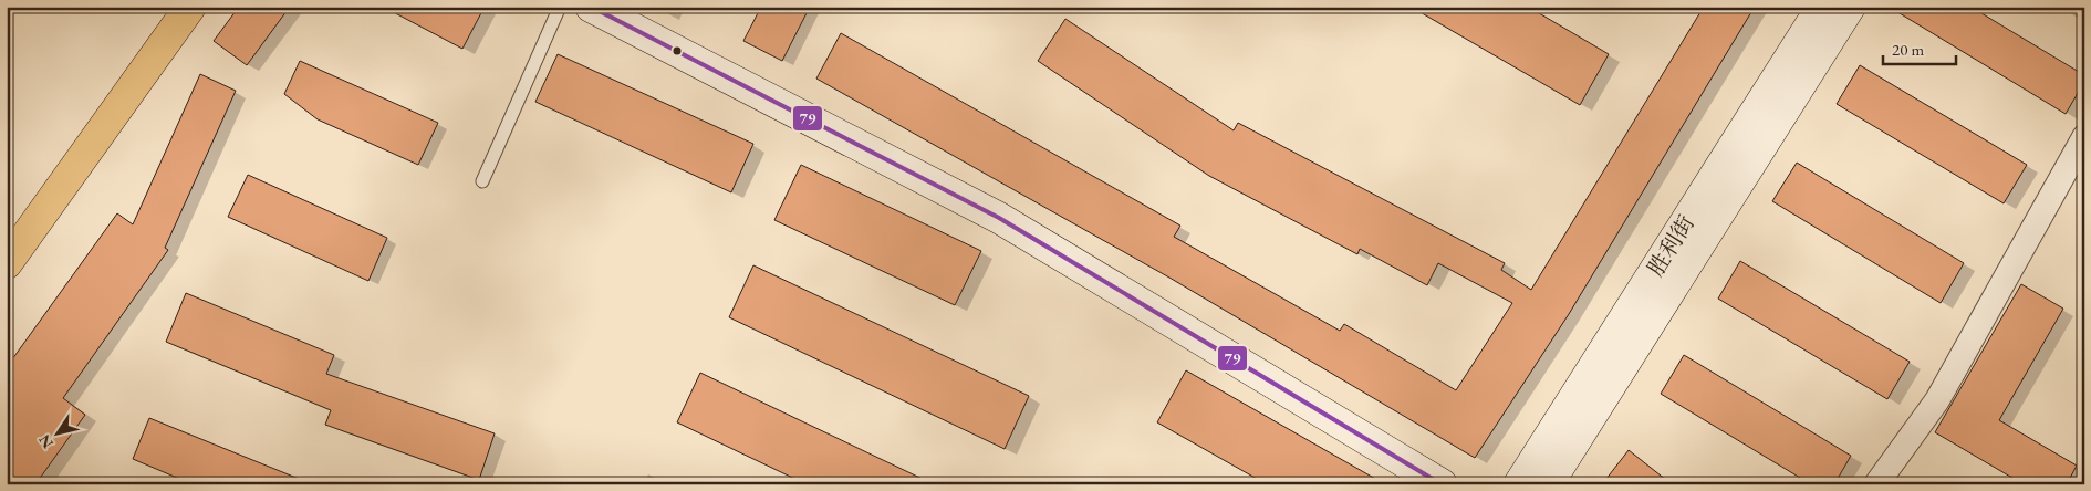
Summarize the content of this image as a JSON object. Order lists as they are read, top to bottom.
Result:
{
  "streets": {
    "street": ["胜利街"]
  },
  "lines": ["transit line 79"],
  "scale_bar": "20 m",
  "north": "bottom left"
}
